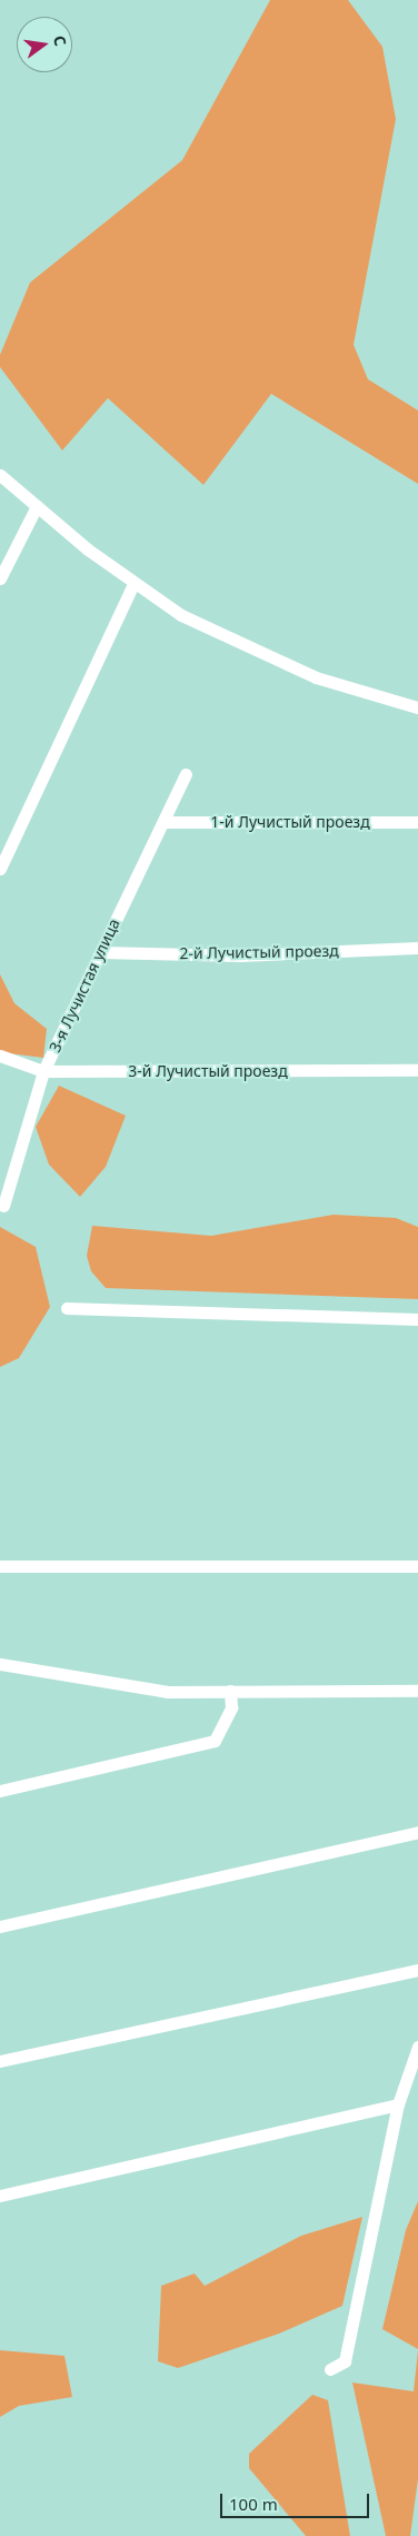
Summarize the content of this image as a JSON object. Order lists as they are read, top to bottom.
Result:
{
  "streets": {
    "street": [
      "1-й Лучистый проезд",
      "2-й Лучистый проезд",
      "3-я Лучистая улица",
      "3-й Лучистый проезд"
    ]
  },
  "crossings": [
    ["1-й Лучистый проезд", "3-я Лучистая улица"],
    ["2-й Лучистый проезд", "3-я Лучистая улица"],
    ["3-я Лучистая улица", "3-й Лучистый проезд"]
  ],
  "scale_bar": "100 m",
  "north": "right"
}
